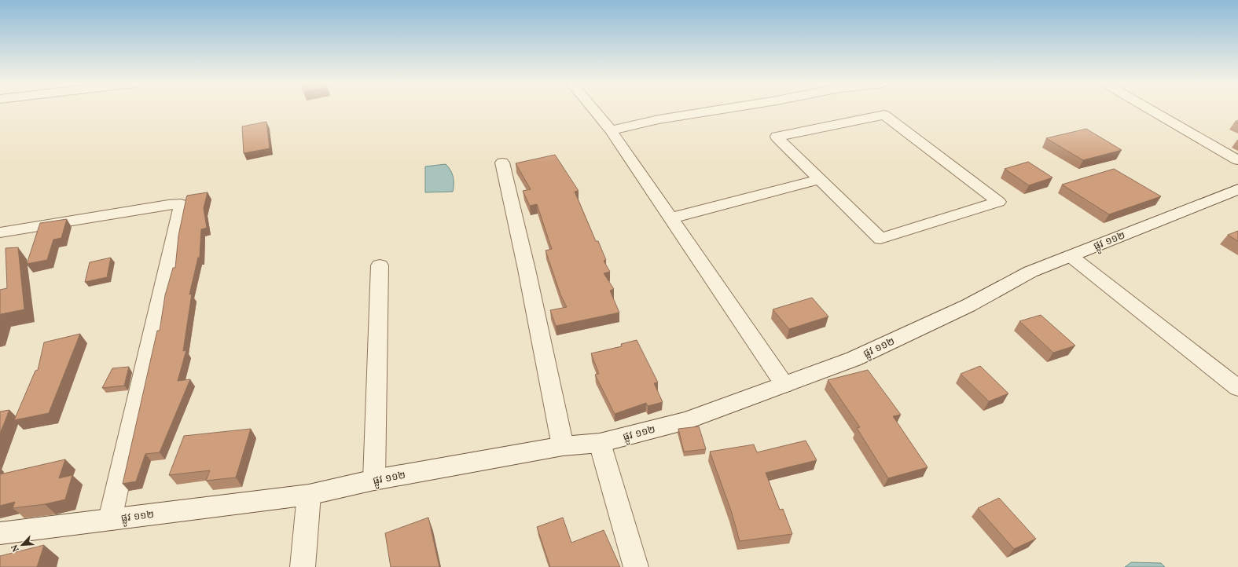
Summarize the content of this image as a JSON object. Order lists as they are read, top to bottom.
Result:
{
  "streets": {
    "street": ["ផ្លូវ ១១២"]
  },
  "north": "bottom left"
}
